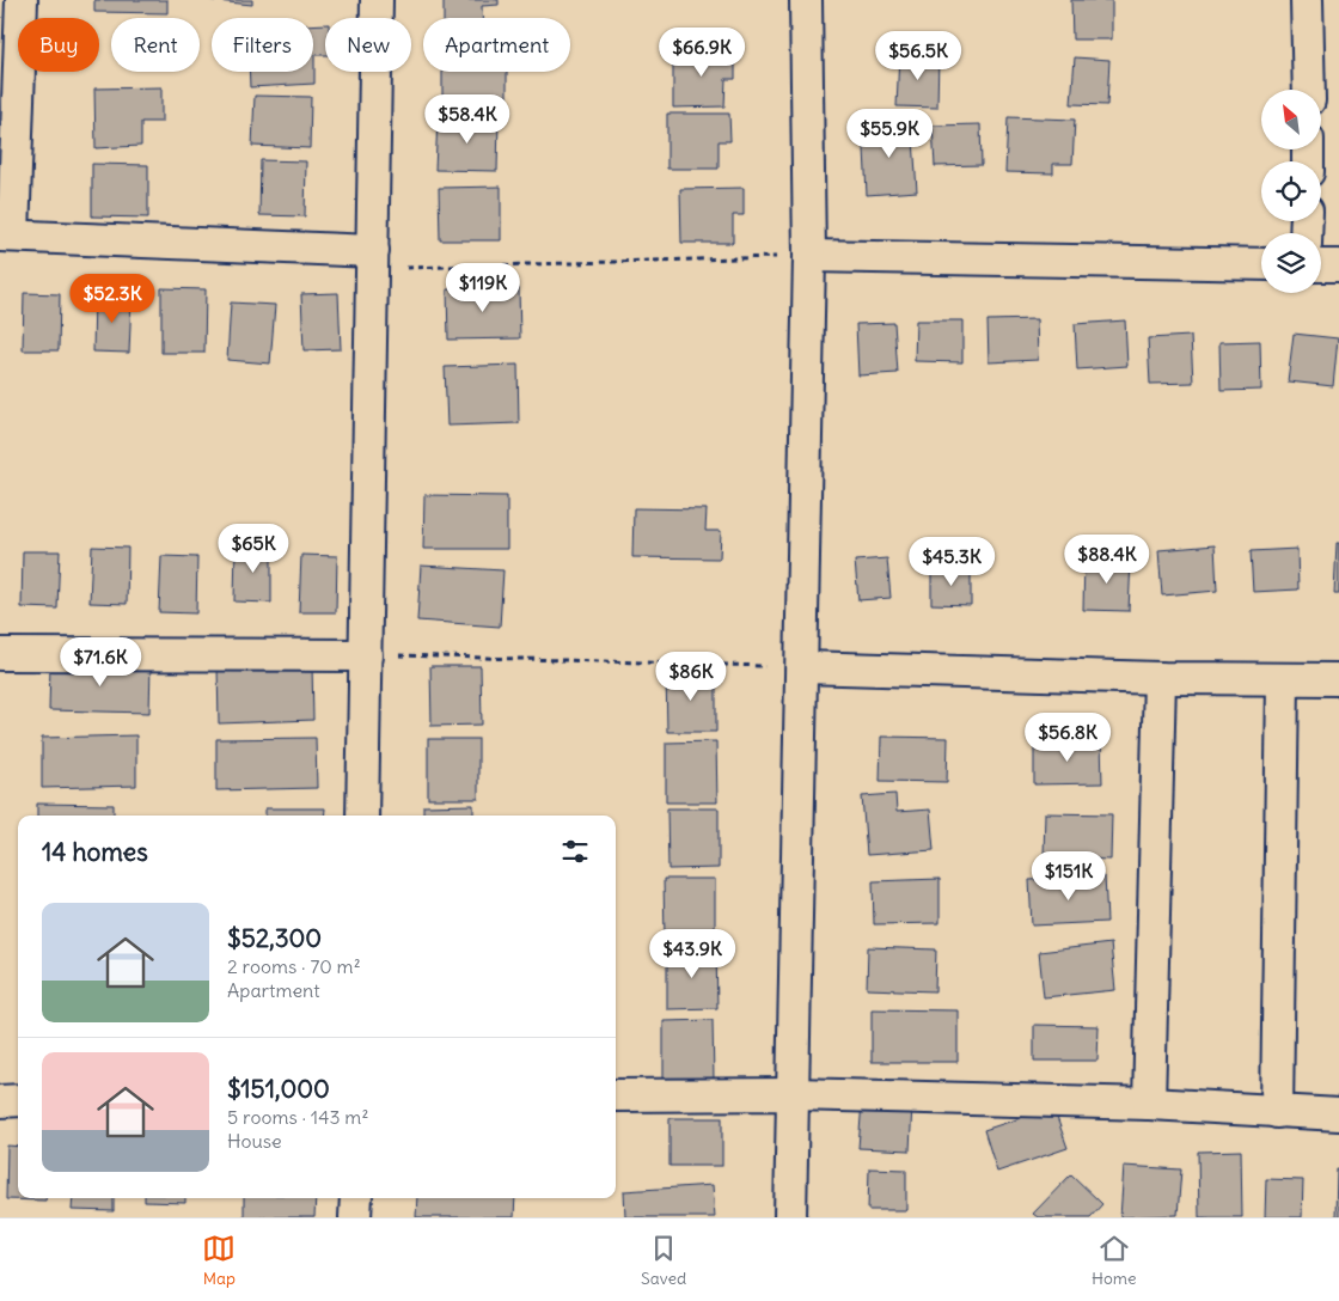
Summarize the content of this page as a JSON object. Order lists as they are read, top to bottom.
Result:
{
  "north": "top left",
  "page": {
    "chip": [
      "Buy",
      "Rent",
      "Filters",
      "New",
      "Apartment"
    ],
    "price": [
      "$66.9K",
      "$56.5K",
      "$58.4K",
      "$55.9K",
      "$119K",
      "$52.3K",
      "$65K",
      "$88.4K",
      "$45.3K",
      "$71.6K",
      "$86K",
      "$56.8K",
      "$151K",
      "$43.9K"
    ],
    "heading": "14 homes",
    "list": [
      {
        "name": "$52,300",
        "note": "2 rooms · 70 m² · Apartment"
      },
      {
        "name": "$151,000",
        "note": "5 rooms · 143 m² · House"
      }
    ],
    "tabs": ["Map", "Saved", "Home"]
  }
}
